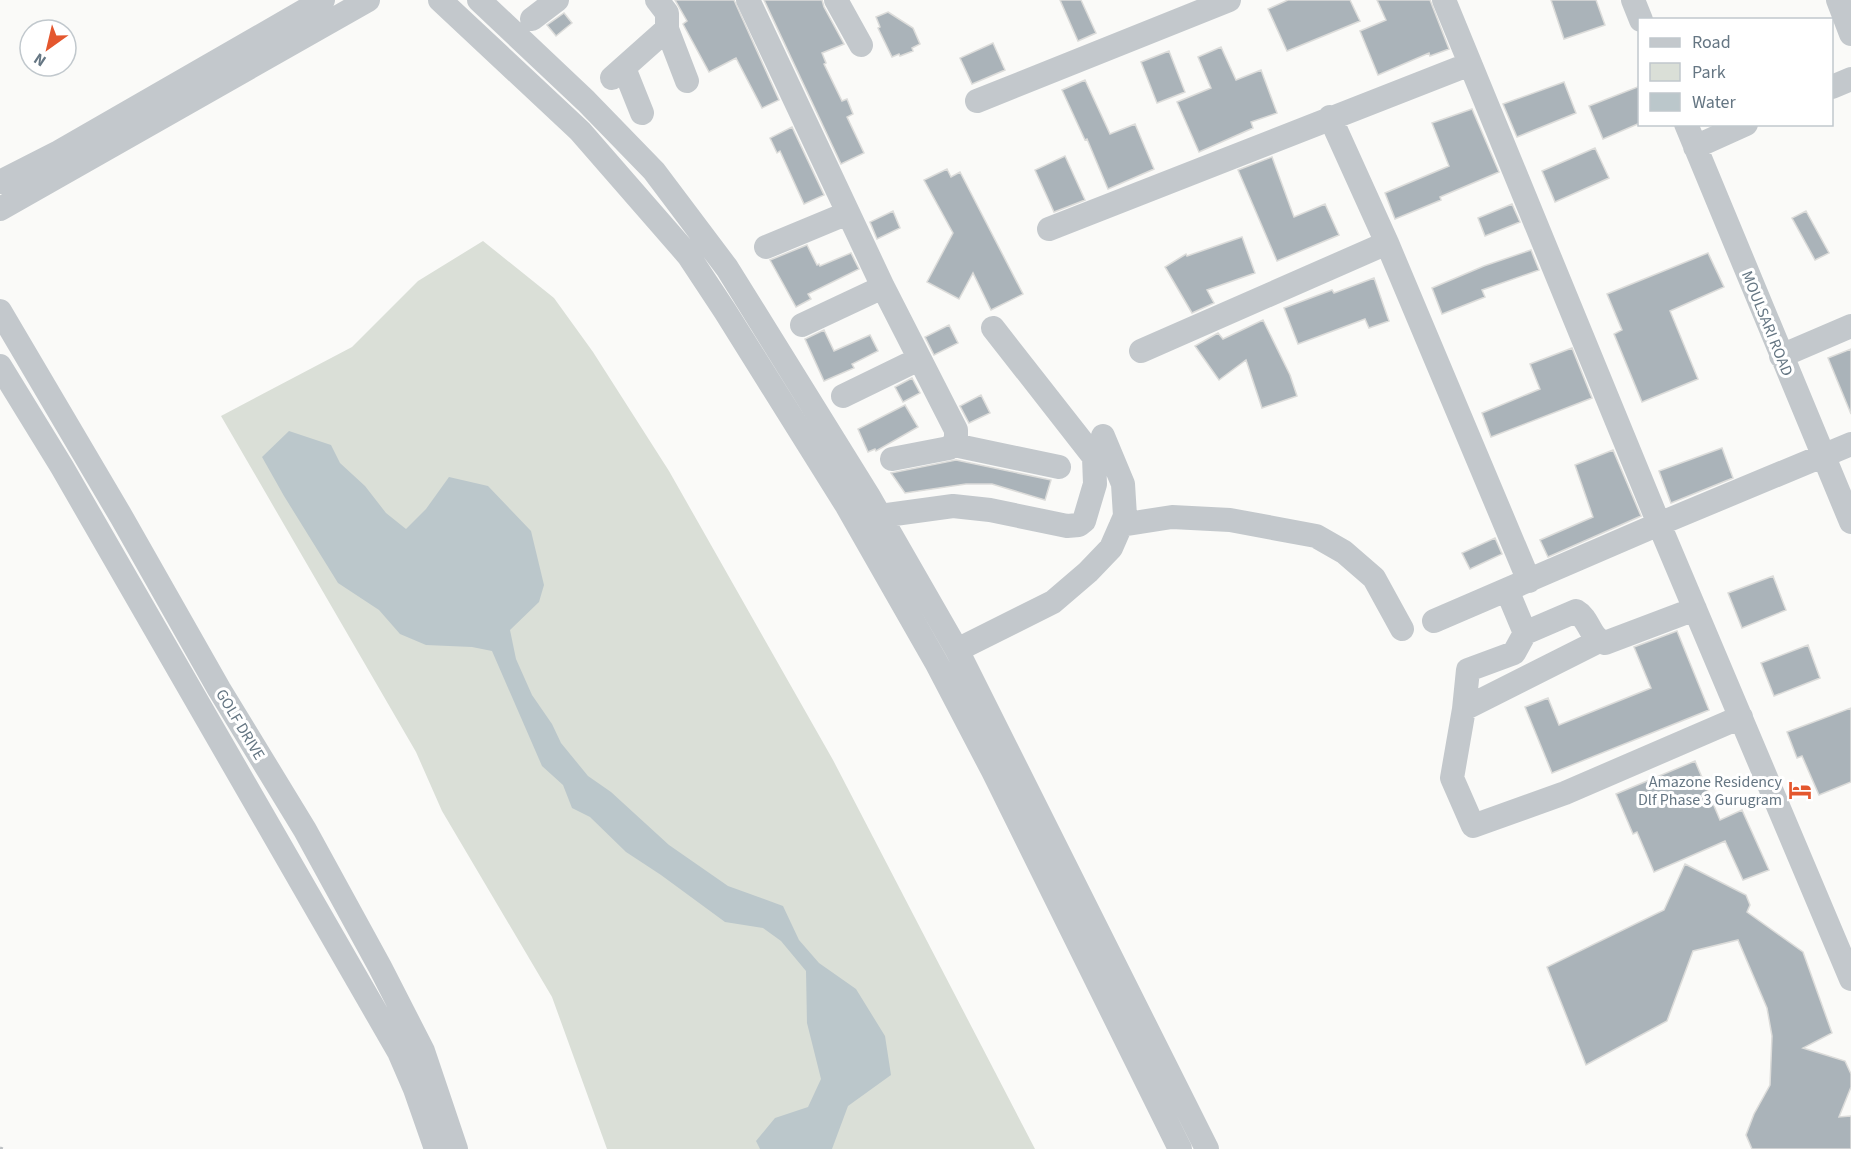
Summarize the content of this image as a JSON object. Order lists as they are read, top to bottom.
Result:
{
  "streets": {
    "street": ["MOULSARI ROAD", "GOLF DRIVE"]
  },
  "places": {
    "hotel": ["Amazone Residency Dlf Phase 3 Gurugram"]
  },
  "legend": ["Road", "Park", "Water"],
  "north": "bottom left"
}
